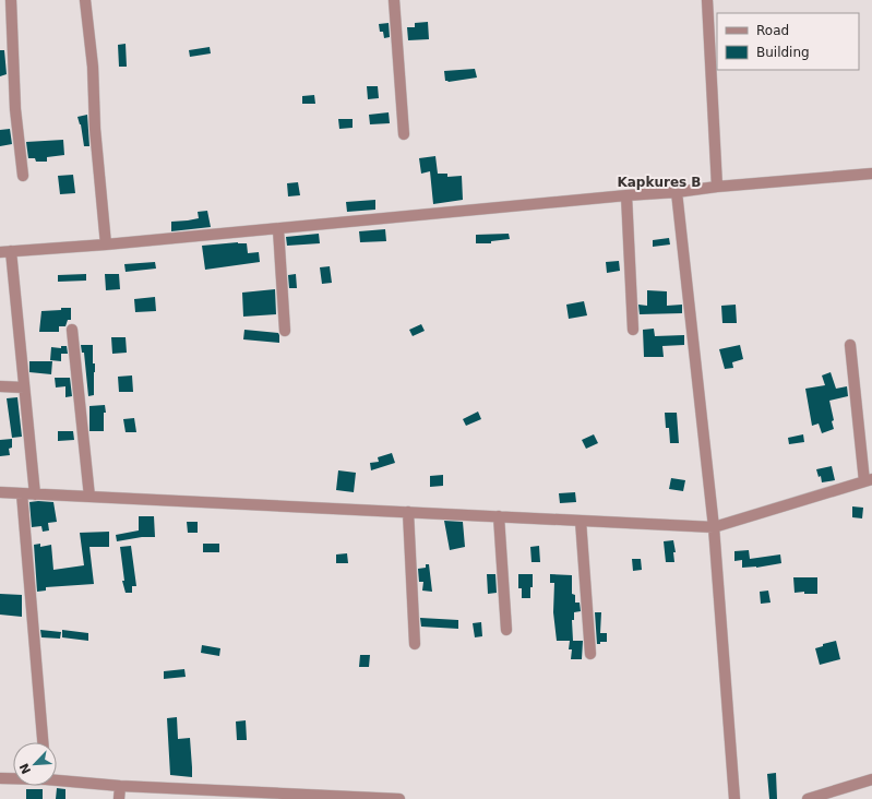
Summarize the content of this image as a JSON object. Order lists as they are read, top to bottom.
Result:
{
  "districts": ["Kapkures B"],
  "legend": ["Road", "Building"],
  "north": "bottom left"
}
